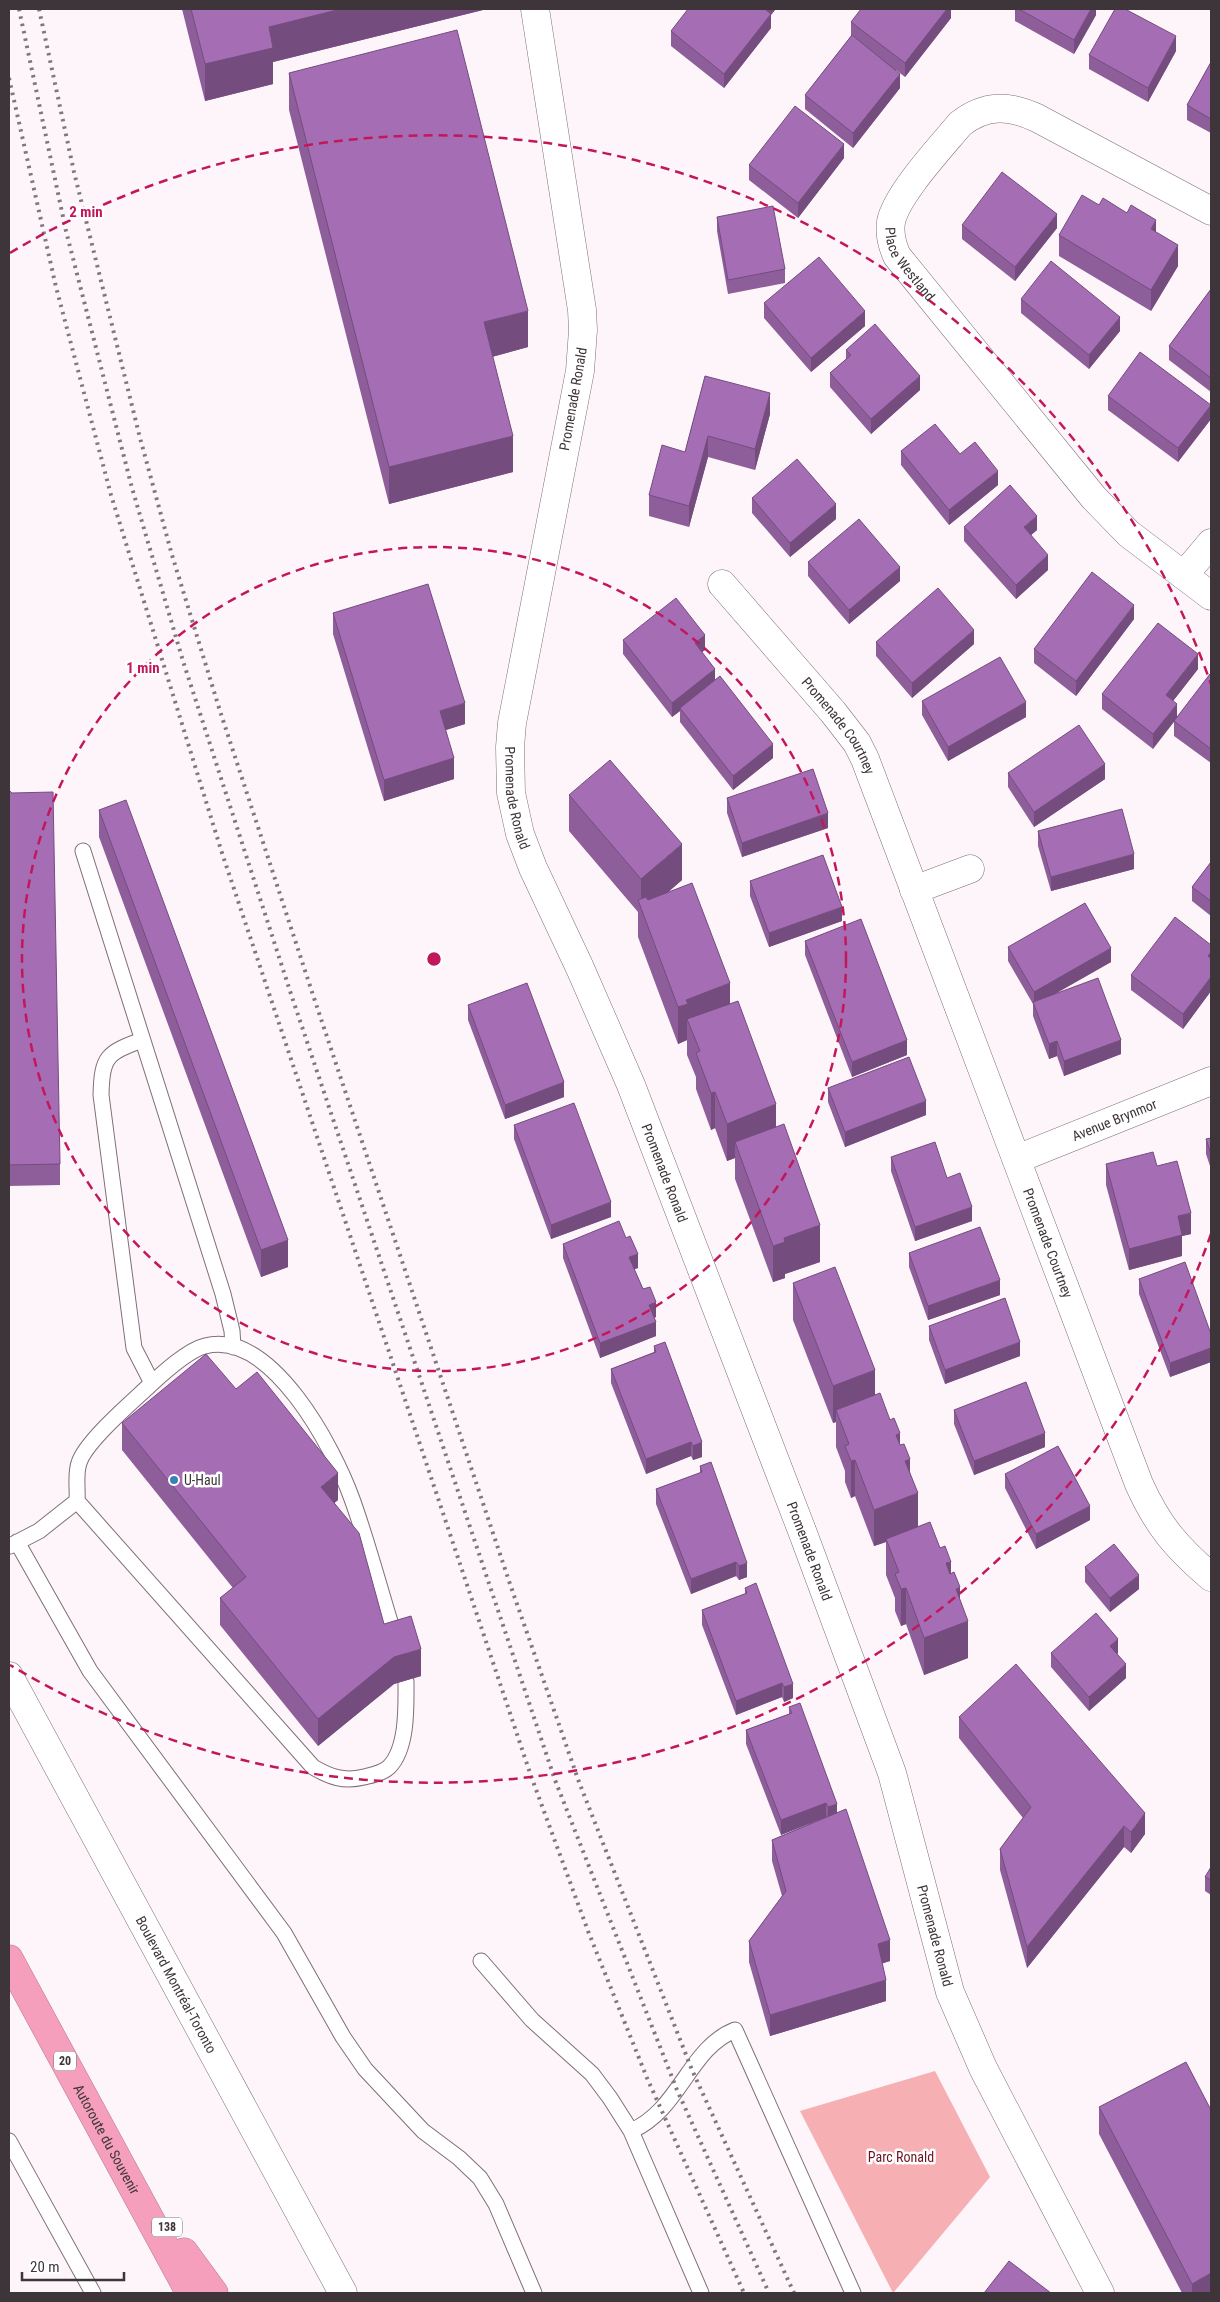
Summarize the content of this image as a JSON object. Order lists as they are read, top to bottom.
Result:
{
  "streets": {
    "highway": ["20", "Autoroute du Souvenir", "138"],
    "street": [
      "Place Westland",
      "Promenade Ronald",
      "Promenade Courtney",
      "Avenue Brynmor",
      "Boulevard Montréal-Toronto"
    ]
  },
  "crossings": [
    ["Promenade Courtney", "Avenue Brynmor"],
    ["Autoroute du Souvenir", "138"]
  ],
  "parks": ["Parc Ronald"],
  "places": ["U-Haul"],
  "scale_bar": "20 m",
  "rings": ["2 min", "1 min"]
}
